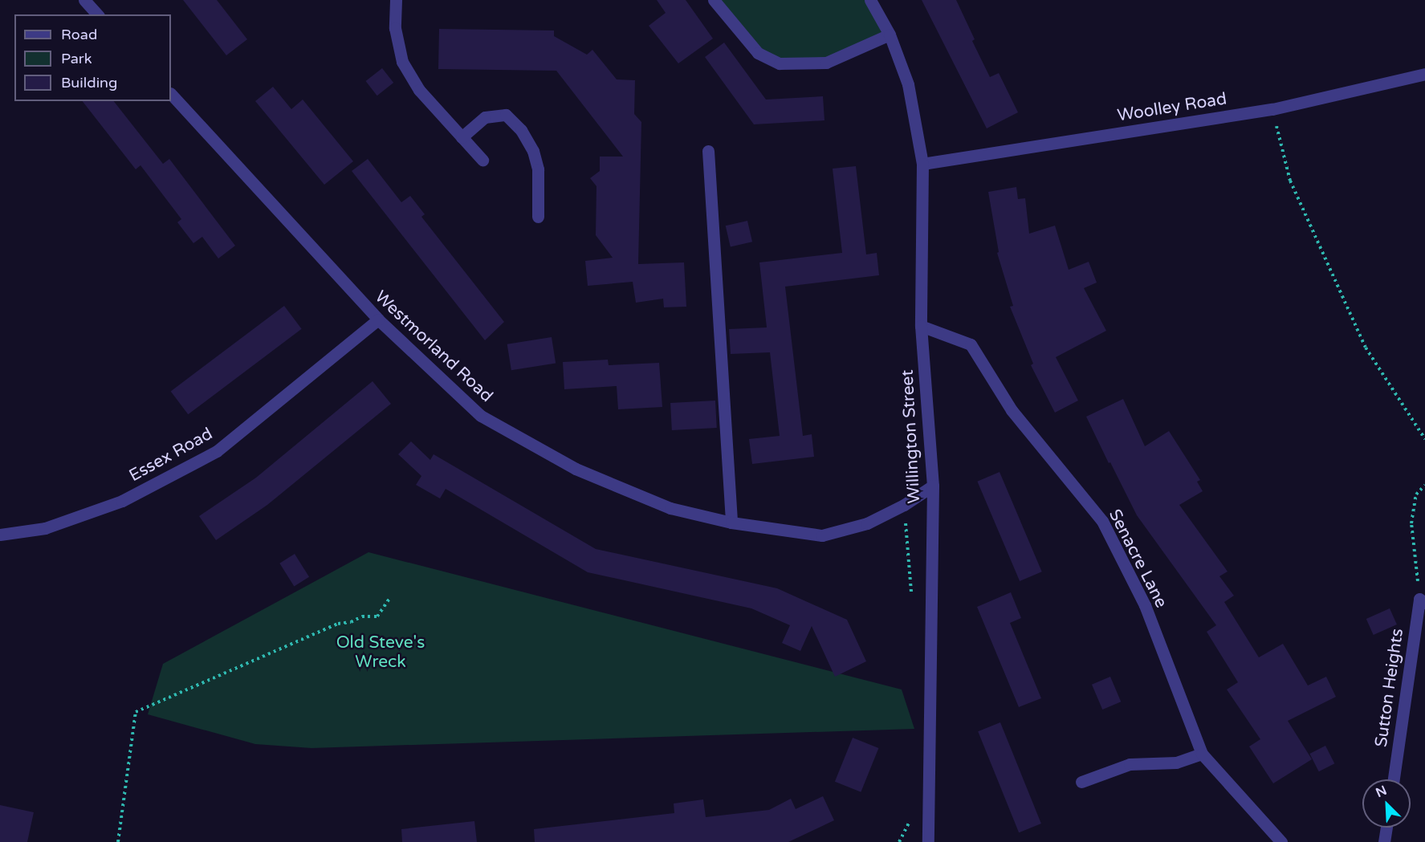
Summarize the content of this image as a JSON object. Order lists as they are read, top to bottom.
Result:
{
  "streets": {
    "street": [
      "Woolley Road",
      "Westmorland Road",
      "Willington Street",
      "Essex Road",
      "Senacre Lane",
      "Sutton Heights"
    ]
  },
  "crossings": [
    ["Woolley Road", "Willington Street"],
    ["Westmorland Road", "Willington Street"],
    ["Westmorland Road", "Essex Road"],
    ["Willington Street", "Senacre Lane"]
  ],
  "parks": ["Old Steve's Wreck"],
  "legend": ["Road", "Park", "Building"],
  "north": "top left"
}
